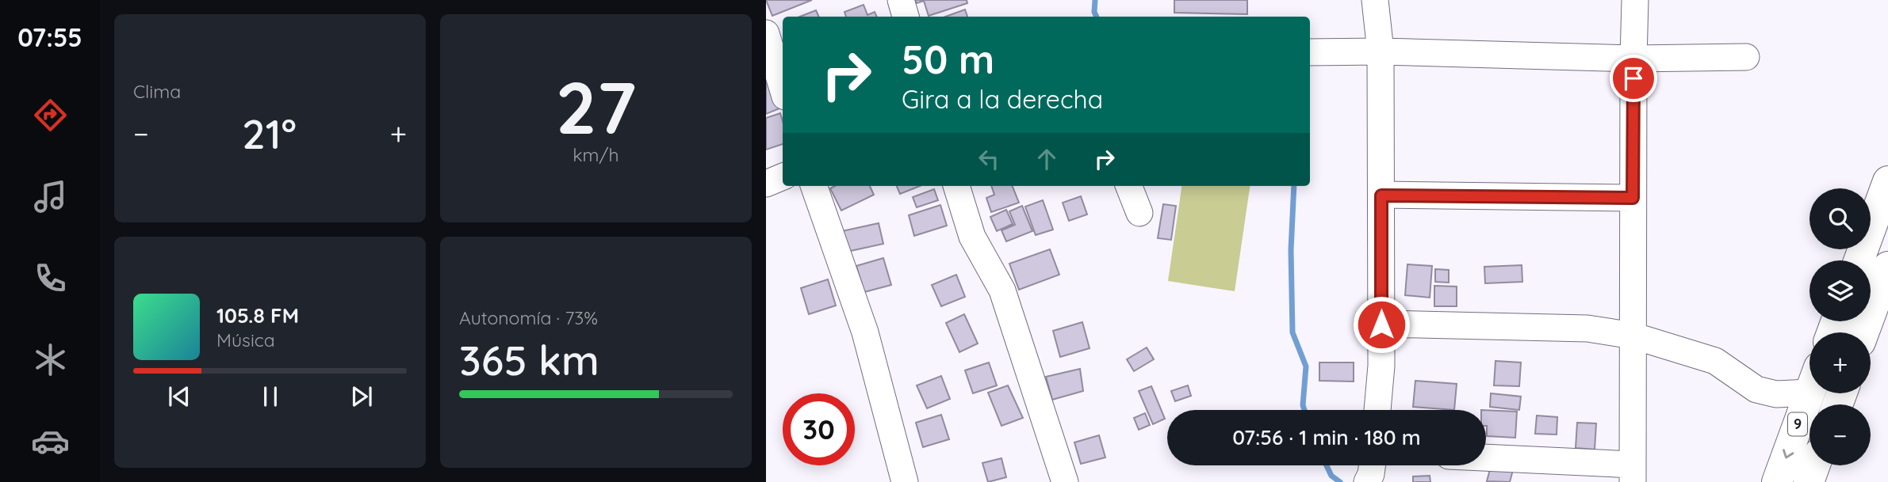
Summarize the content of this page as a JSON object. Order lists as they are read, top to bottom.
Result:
{
  "streets": {
    "highway": ["9"]
  },
  "page": {
    "tabs": "07:55",
    "tile": [
      "Clima",
      ["27", "km/h"],
      ["Autonomía · 73%", "365 km"]
    ],
    "turn": ["50 m", "Gira a la derecha"],
    "heat": ["−", "21°", "+"],
    "map_buttons": ["+", "−"],
    "song": ["105.8 FM", "Música"],
    "limit": "30",
    "trip": "07:56 · 1 min · 180 m"
  }
}
